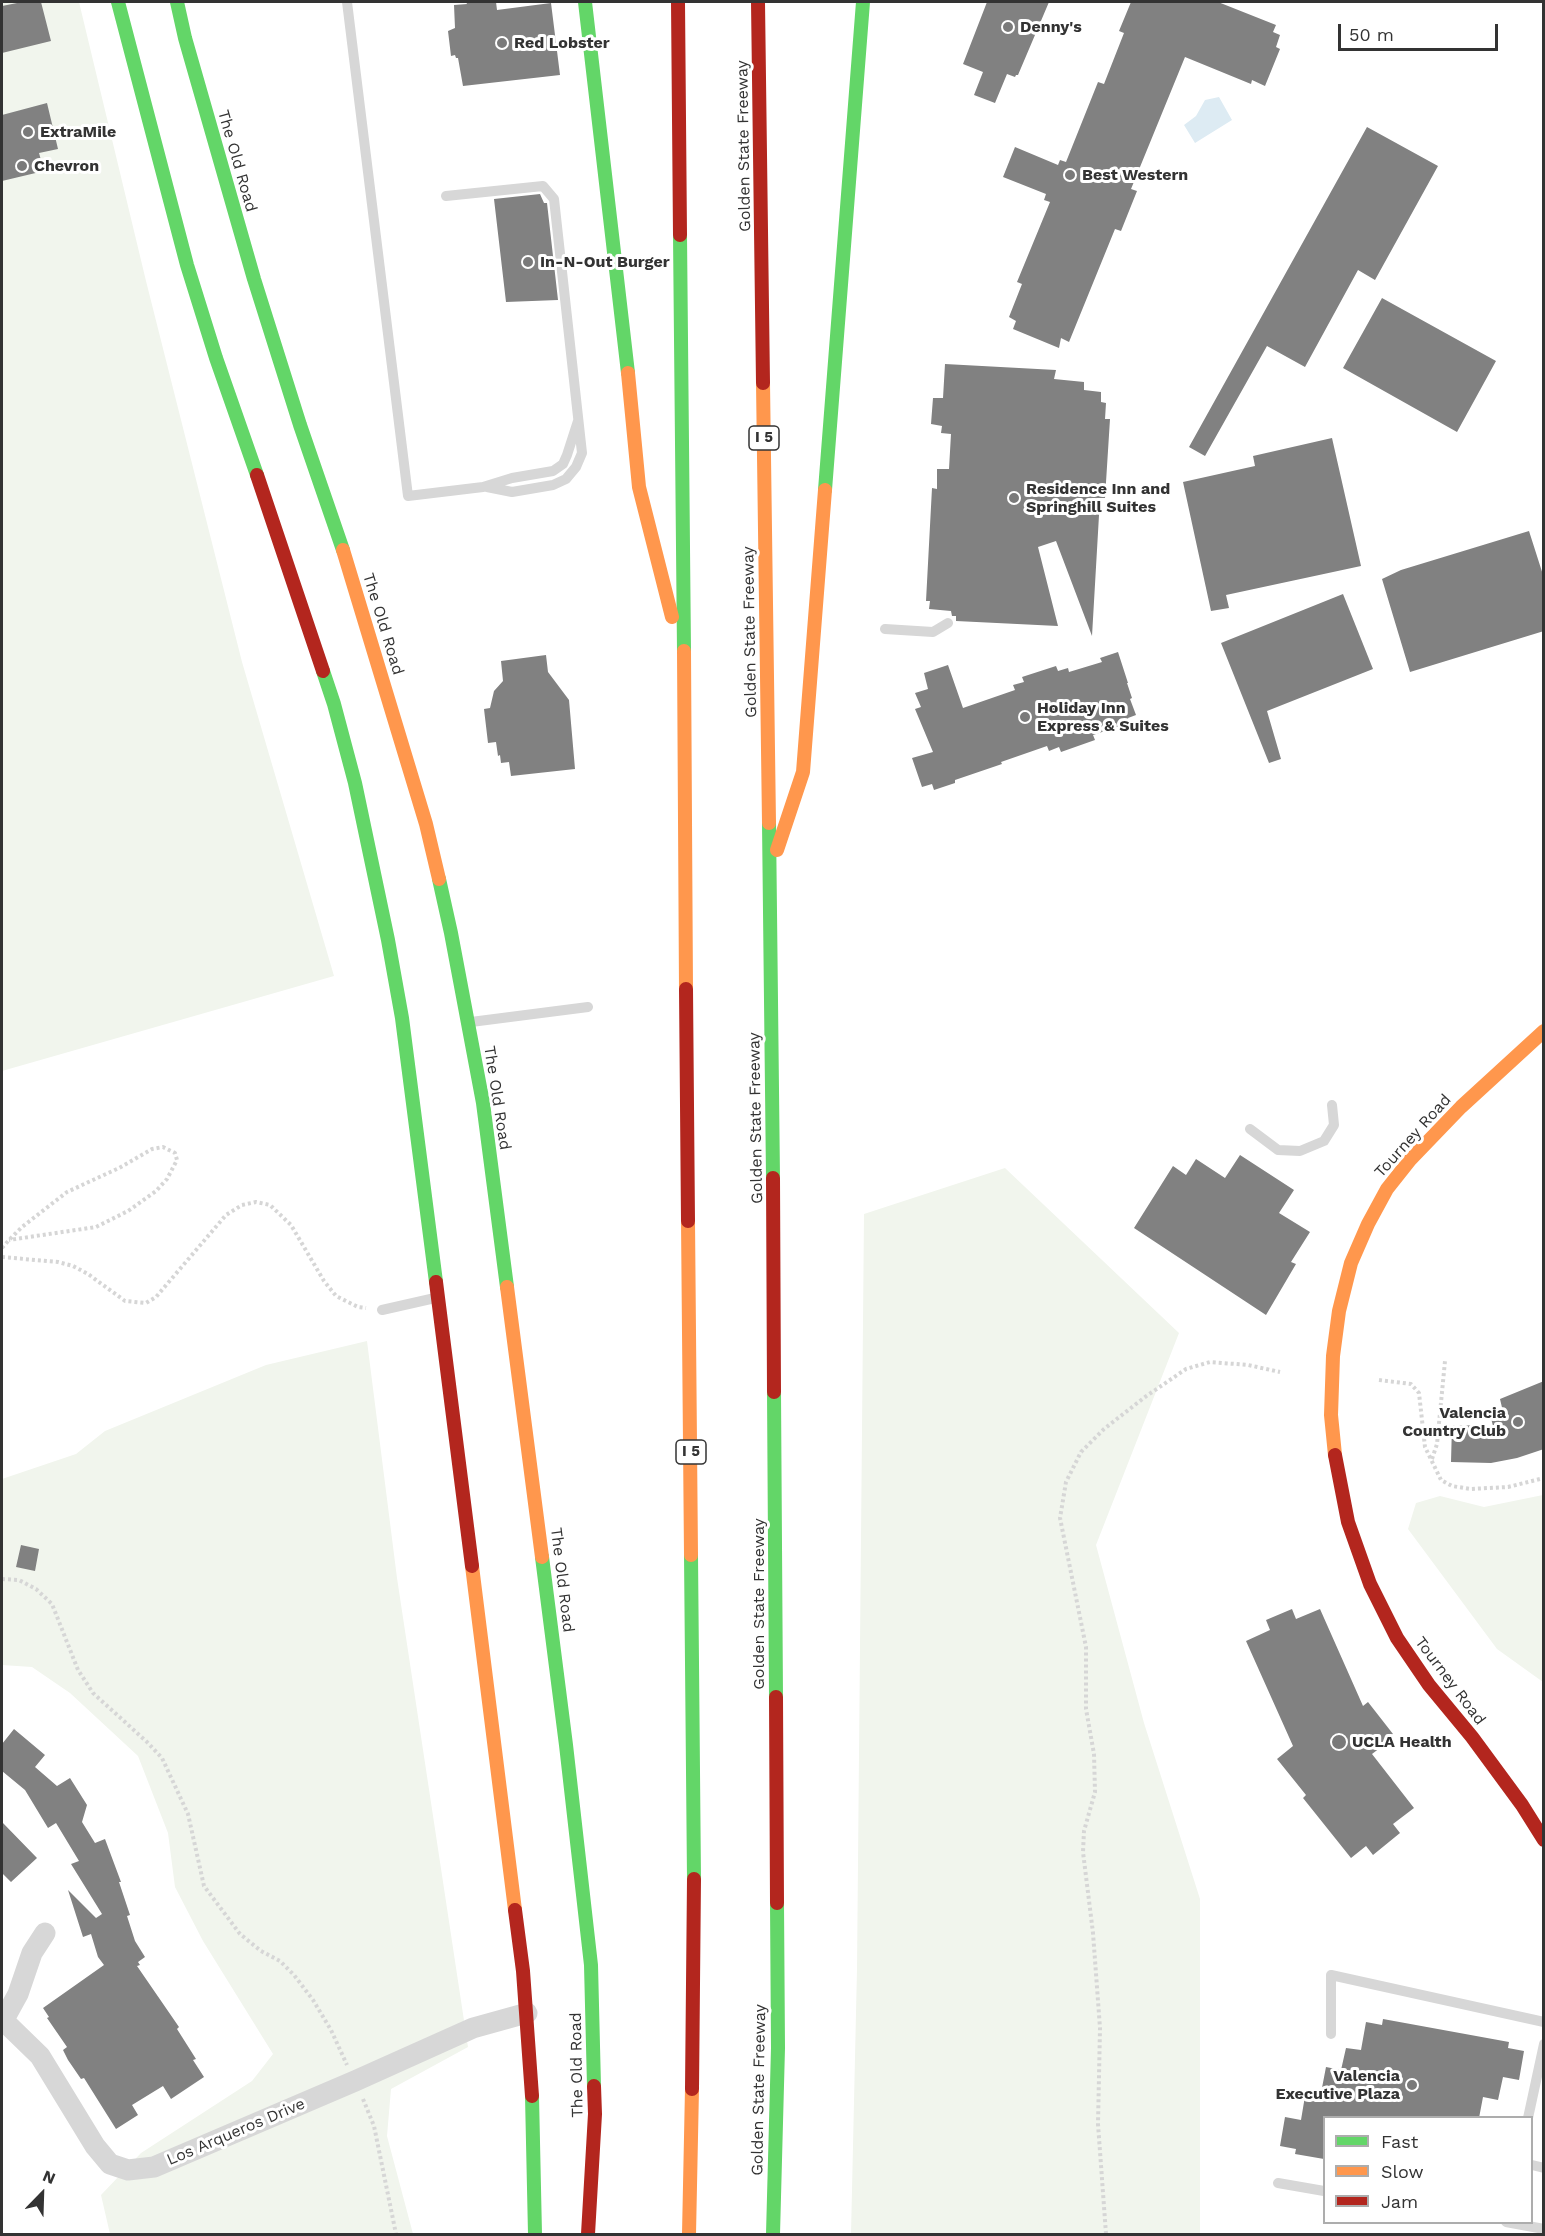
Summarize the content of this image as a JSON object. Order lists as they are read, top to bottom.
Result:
{
  "streets": {
    "main road": [
      "Golden State Freeway",
      "The Old Road",
      "I 5",
      "Tourney Road"
    ],
    "street": ["Los Arqueros Drive"]
  },
  "crossings": [
    ["Golden State Freeway", "I 5"]
  ],
  "places": [
    "Denny's",
    "Red Lobster",
    "ExtraMile",
    "Chevron",
    "Best Western",
    "In-N-Out Burger",
    "Residence Inn and Springhill Suites",
    "Holiday Inn Express & Suites",
    "Valencia Country Club",
    "UCLA Health",
    "Valencia Executive Plaza"
  ],
  "legend": ["Fast", "Slow", "Jam"],
  "scale_bar": "50 m",
  "north": "top right"
}
